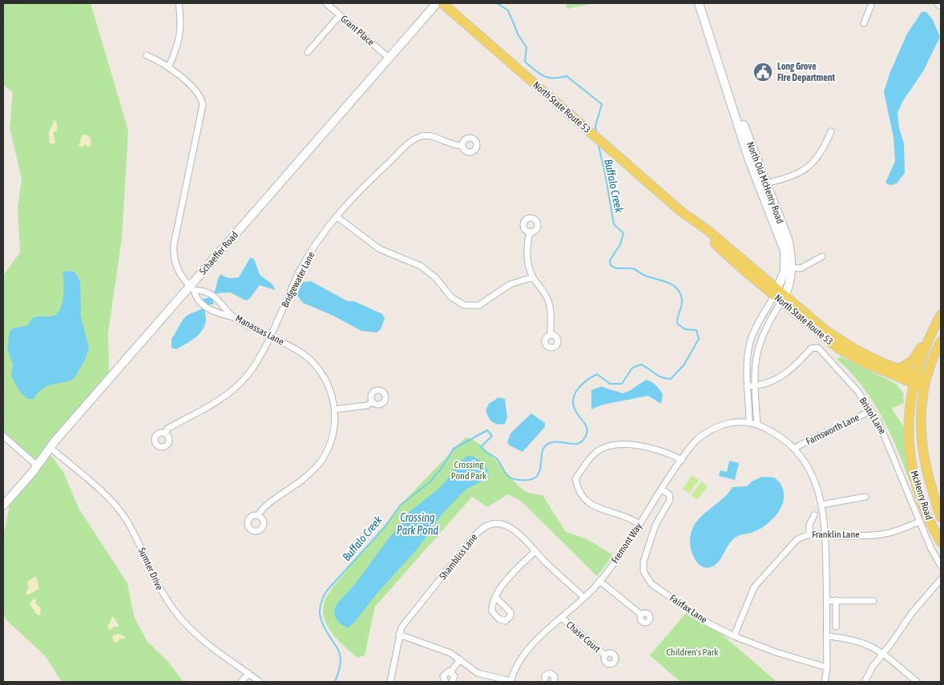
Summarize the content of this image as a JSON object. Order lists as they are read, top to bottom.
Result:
{
  "streets": {
    "main road": ["North State Route 53", "McHenry Road"],
    "street": [
      "Grant Place",
      "North Old McHenry Road",
      "Schaeffer Road",
      "Bridgewater Lane",
      "Manassas Lane",
      "Bristol Lane",
      "Farnsworth Lane",
      "Franklin Lane",
      "Fremont Way",
      "Shambliss Lane",
      "Sumter Drive",
      "Fairfax Lane",
      "Chase Court"
    ]
  },
  "crossings": [
    ["Grant Place", "Schaeffer Road"],
    ["North State Route 53", "North Old McHenry Road"],
    ["North State Route 53", "McHenry Road"],
    ["Schaeffer Road", "Manassas Lane"],
    ["Schaeffer Road", "Sumter Drive"],
    ["Bridgewater Lane", "Manassas Lane"],
    ["Bristol Lane", "Farnsworth Lane"],
    ["Bristol Lane", "Franklin Lane"],
    ["Farnsworth Lane", "Fremont Way"],
    ["Franklin Lane", "Fremont Way"],
    ["Franklin Lane", "Fairfax Lane"],
    ["Fremont Way", "Shambliss Lane"],
    ["Fremont Way", "Fairfax Lane"],
    ["Fremont Way", "Chase Court"]
  ],
  "water": ["Buffalo Creek", "Crossing Park Pond"],
  "parks": ["Crossing Pond Park", "Children's Park"],
  "places": {
    "public building": ["Long Grove Fire Department"]
  }
}
